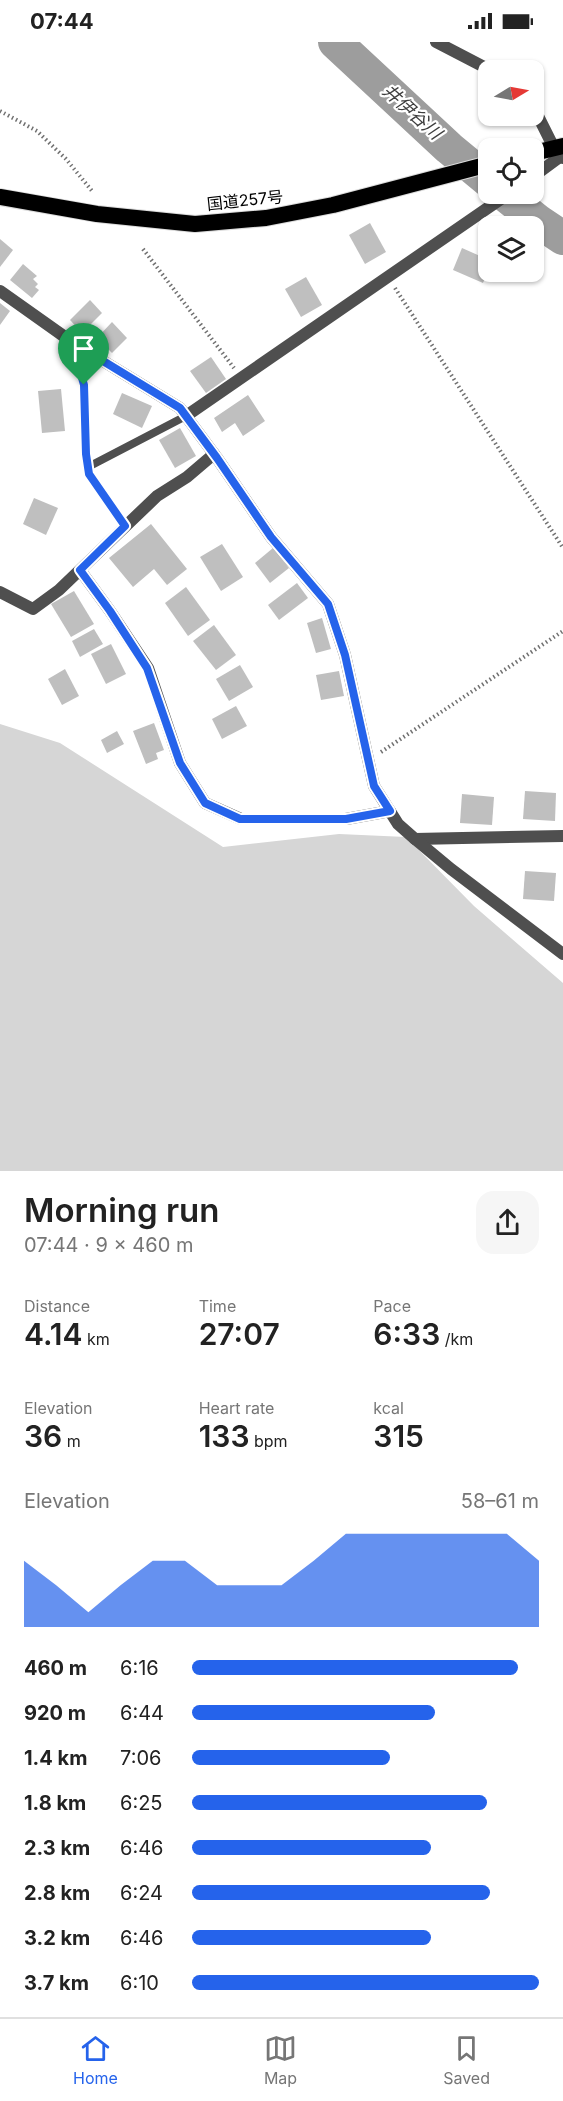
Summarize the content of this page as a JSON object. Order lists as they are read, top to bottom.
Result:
{
  "streets": {
    "highway": ["国道257号"]
  },
  "water": ["井伊谷川"],
  "north": "right",
  "page": {
    "status": "07:44",
    "heading": ["Morning run", "07:44 · 9 × 460 m"],
    "stats": [
      ["Distance", "4.14 km"],
      ["Time", "27:07"],
      ["Pace", "6:33 /km"],
      ["Elevation", "36 m"],
      ["Heart rate", "133 bpm"],
      ["kcal", "315"]
    ],
    "chart": ["Elevation", "58–61 m"],
    "list": [
      {
        "name": "460 m",
        "note": "6:16"
      },
      {
        "name": "920 m",
        "note": "6:44"
      },
      {
        "name": "1.4 km",
        "note": "7:06"
      },
      {
        "name": "1.8 km",
        "note": "6:25"
      },
      {
        "name": "2.3 km",
        "note": "6:46"
      },
      {
        "name": "2.8 km",
        "note": "6:24"
      },
      {
        "name": "3.2 km",
        "note": "6:46"
      },
      {
        "name": "3.7 km",
        "note": "6:10"
      }
    ],
    "tabs": ["Home", "Map", "Saved"]
  }
}
